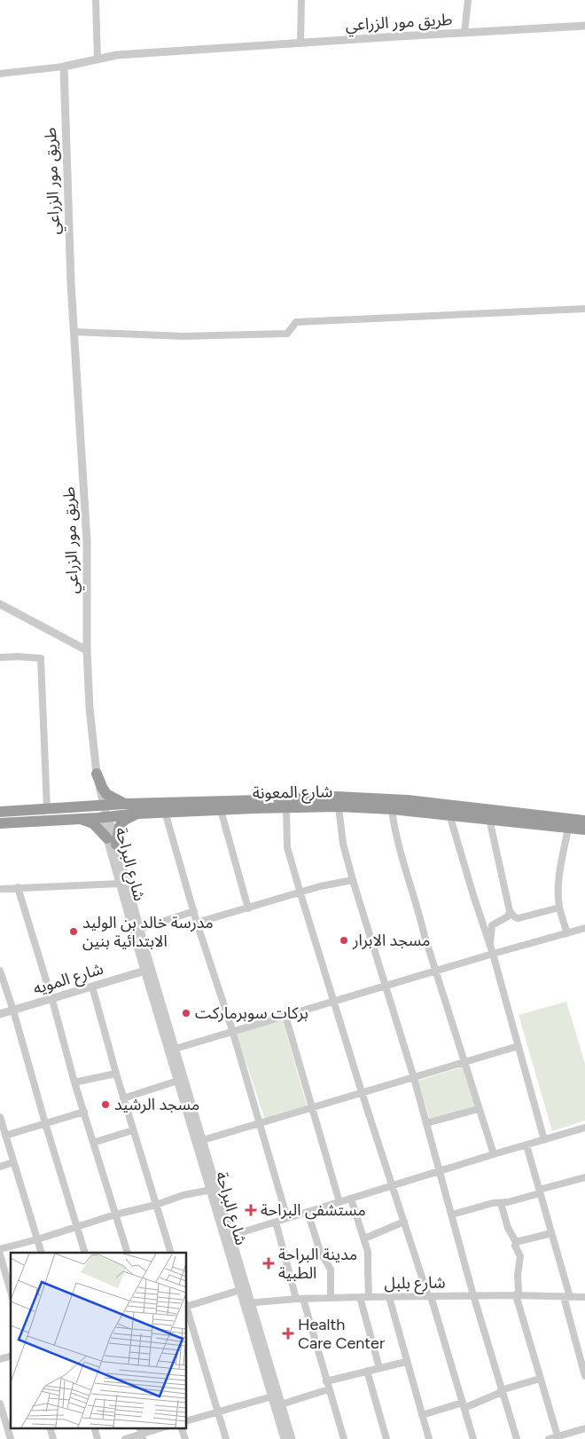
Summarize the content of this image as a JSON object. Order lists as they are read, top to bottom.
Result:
{
  "streets": {
    "highway": ["شارع المعونة"],
    "street": [
      "طريق مور الزراعي",
      "شارع البراحة",
      "شارع المويه",
      "شارع بلبل"
    ]
  },
  "crossings": [
    ["طريق مور الزراعي", "شارع المعونة"],
    ["طريق مور الزراعي", "شارع البراحة"],
    ["شارع المعونة", "شارع البراحة"],
    ["شارع البراحة", "شارع المويه"],
    ["شارع البراحة", "شارع بلبل"]
  ],
  "places": {
    "other": [
      "مدرسة خالد بن الوليد الابتدائية بنين",
      "مسجد الابرار",
      "بركات سوبرماركت",
      "مسجد الرشيد"
    ],
    "health": ["مستشفى البراحة", "مدينة البراحة الطبية", "Health Care Center"]
  }
}
